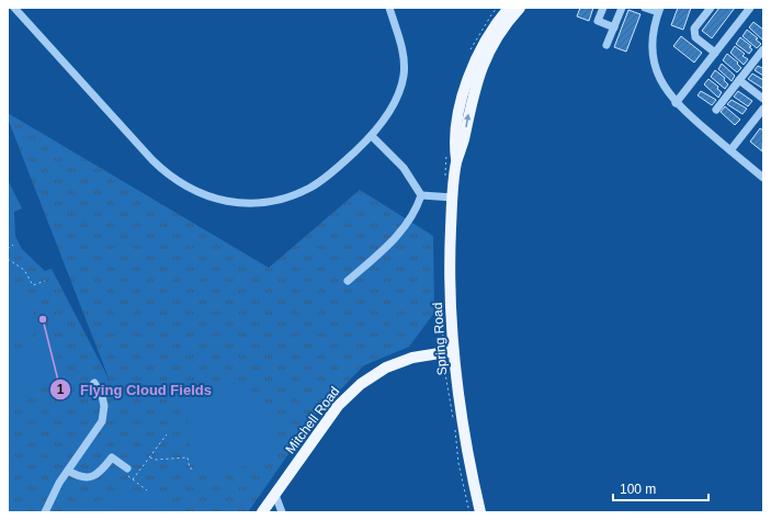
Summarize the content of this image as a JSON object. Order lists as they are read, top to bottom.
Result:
{
  "streets": {
    "main road": ["Spring Road", "Mitchell Road"]
  },
  "crossings": [
    ["Spring Road", "Mitchell Road"]
  ],
  "places": ["Flying Cloud Fields"],
  "scale_bar": "100 m"
}
